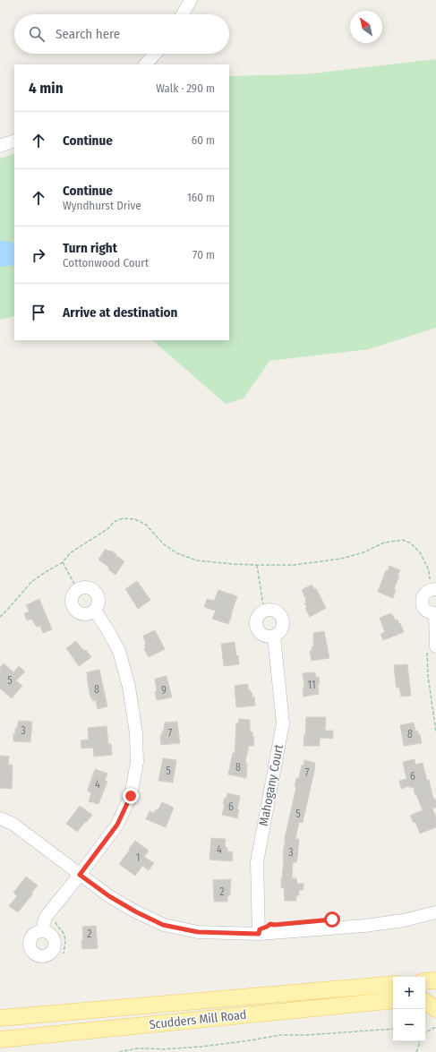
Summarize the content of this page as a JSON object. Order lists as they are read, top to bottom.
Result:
{
  "streets": {
    "main road": ["Scudders Mill Road"],
    "street": ["Mahogany Court"]
  },
  "house_numbers": [
    "5",
    "11",
    "8",
    "9",
    "3",
    "7",
    "8",
    "8",
    "5",
    "7",
    "6",
    "4",
    "6",
    "5",
    "4",
    "3",
    "1",
    "2",
    "2"
  ],
  "north": "top left",
  "page": {
    "search": "Search here",
    "heading": ["4 min", "Walk · 290 m"],
    "list": [
      ["Continue", "60 m"],
      ["Continue", "Wyndhurst Drive", "160 m"],
      ["Turn right", "Cottonwood Court", "70 m"],
      "Arrive at destination"
    ],
    "map_buttons": ["+", "−"]
  }
}
